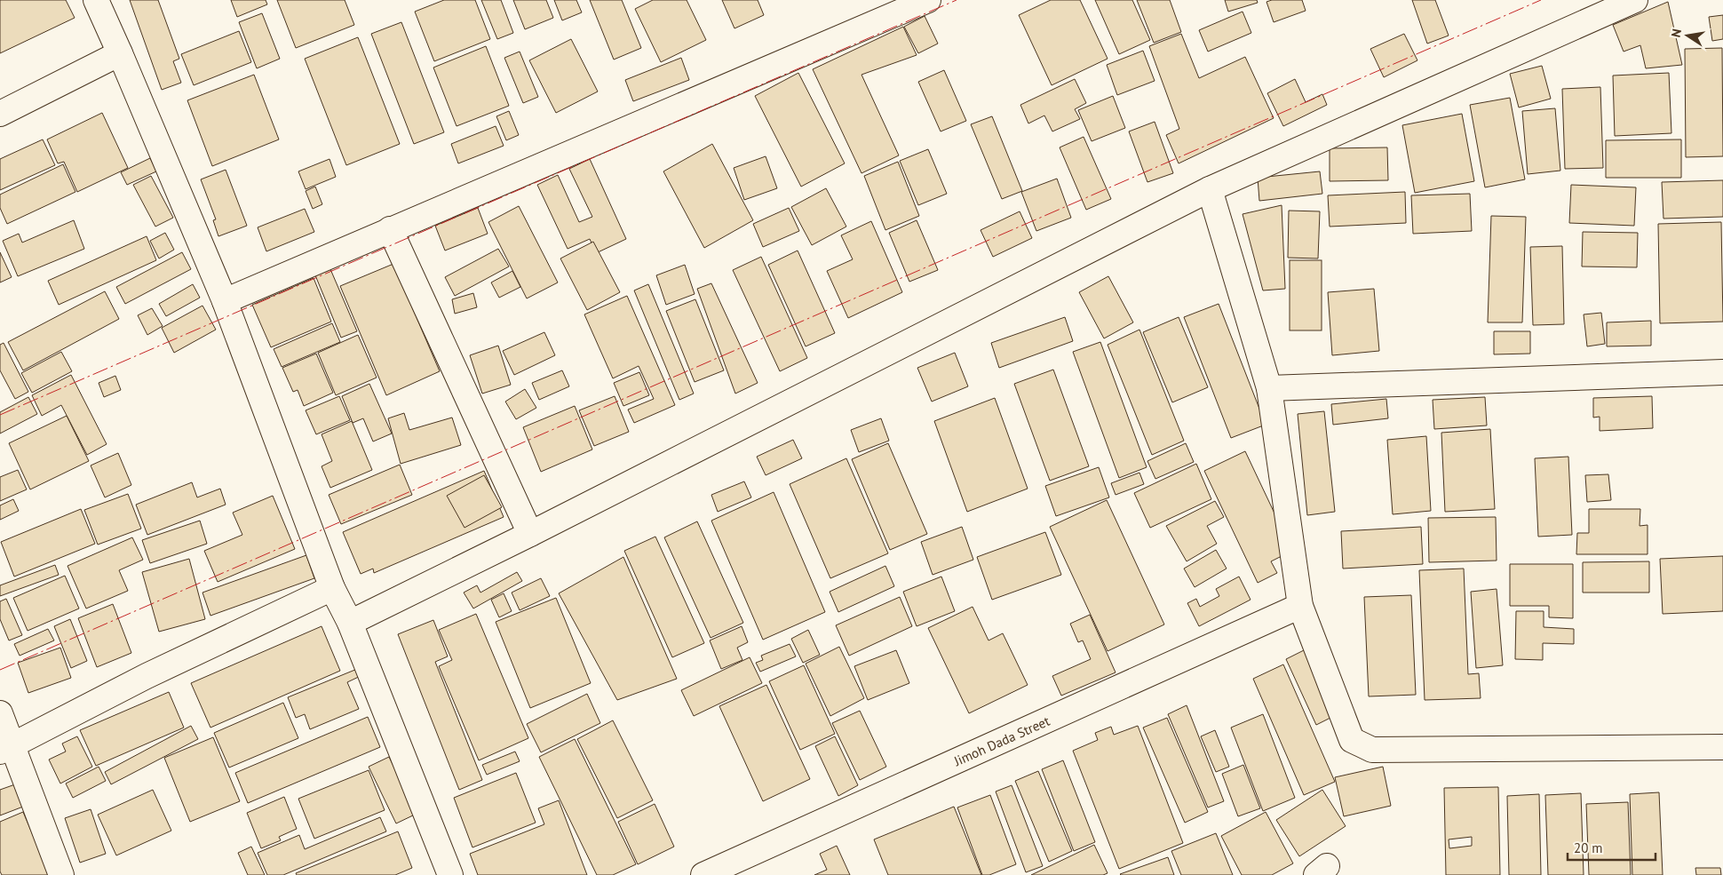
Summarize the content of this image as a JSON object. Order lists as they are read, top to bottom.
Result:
{
  "streets": {
    "street": ["Jimoh Dada Street"]
  },
  "scale_bar": "20 m",
  "north": "left"
}
